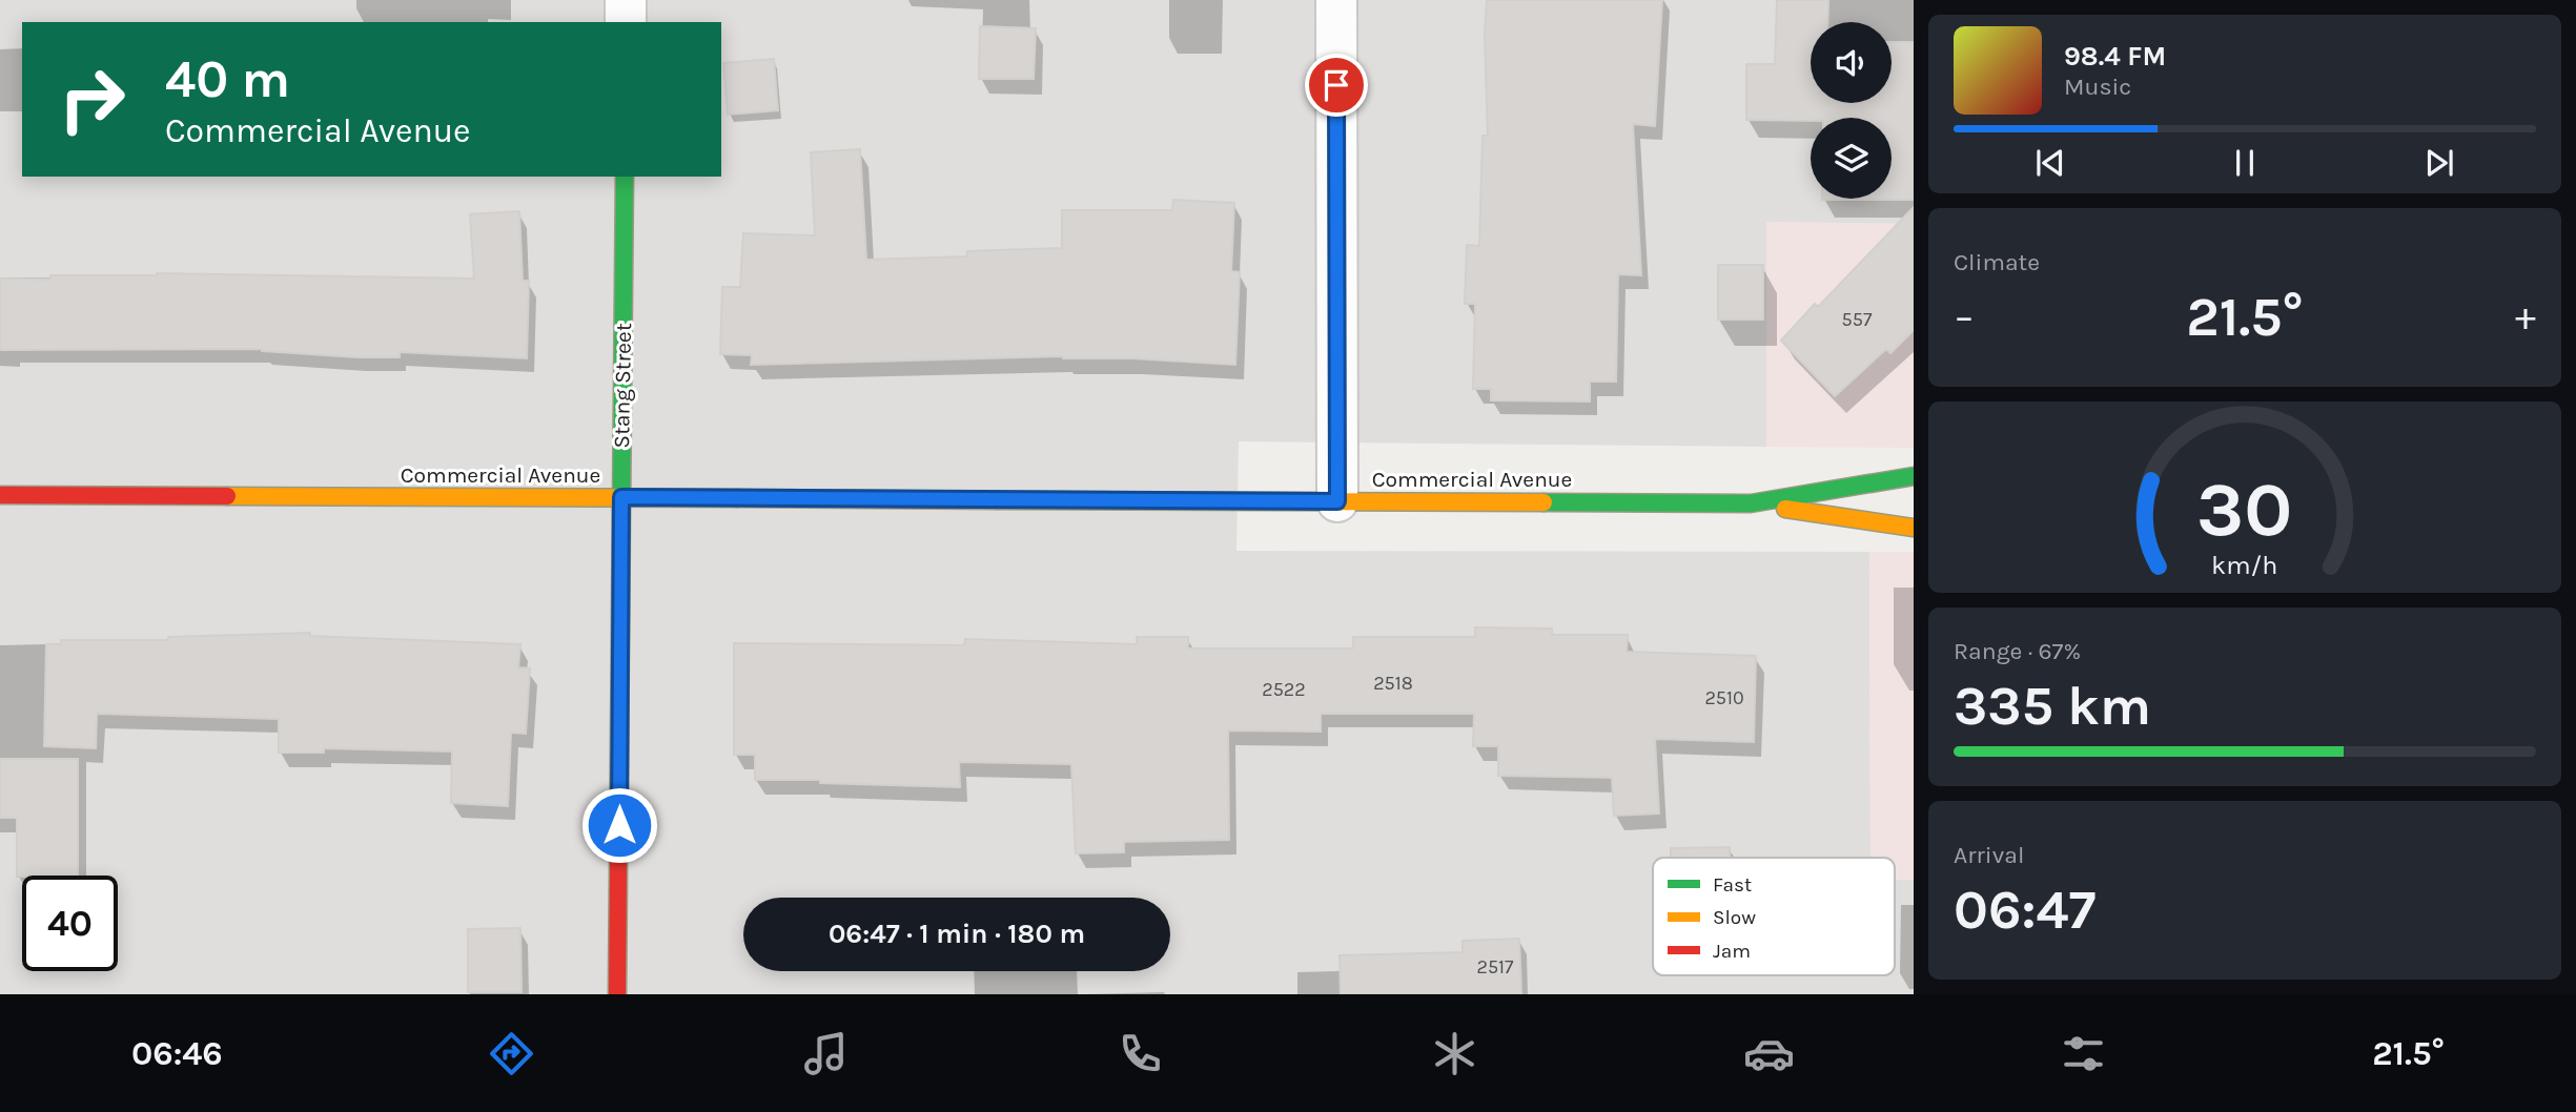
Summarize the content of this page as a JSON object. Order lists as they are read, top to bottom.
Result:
{
  "streets": {
    "street": ["Stang Street", "Commercial Avenue"]
  },
  "crossings": [
    ["Stang Street", "Commercial Avenue"]
  ],
  "house_numbers": [
    "557",
    "2518",
    "2522",
    "2510",
    "2517"
  ],
  "legend": ["Fast", "Slow", "Jam"],
  "page": {
    "turn": ["40 m", "Commercial Avenue"],
    "song": ["98.4 FM", "Music"],
    "tile": [
      "Climate",
      ["Range · 67%", "335 km"],
      ["Arrival", "06:47"]
    ],
    "heat": ["−", "21.5°", "+"],
    "limit": "40",
    "trip": "06:47 · 1 min · 180 m",
    "tabs": ["06:46", "21.5°"],
    "gauge": ["30", "km/h"]
  }
}
